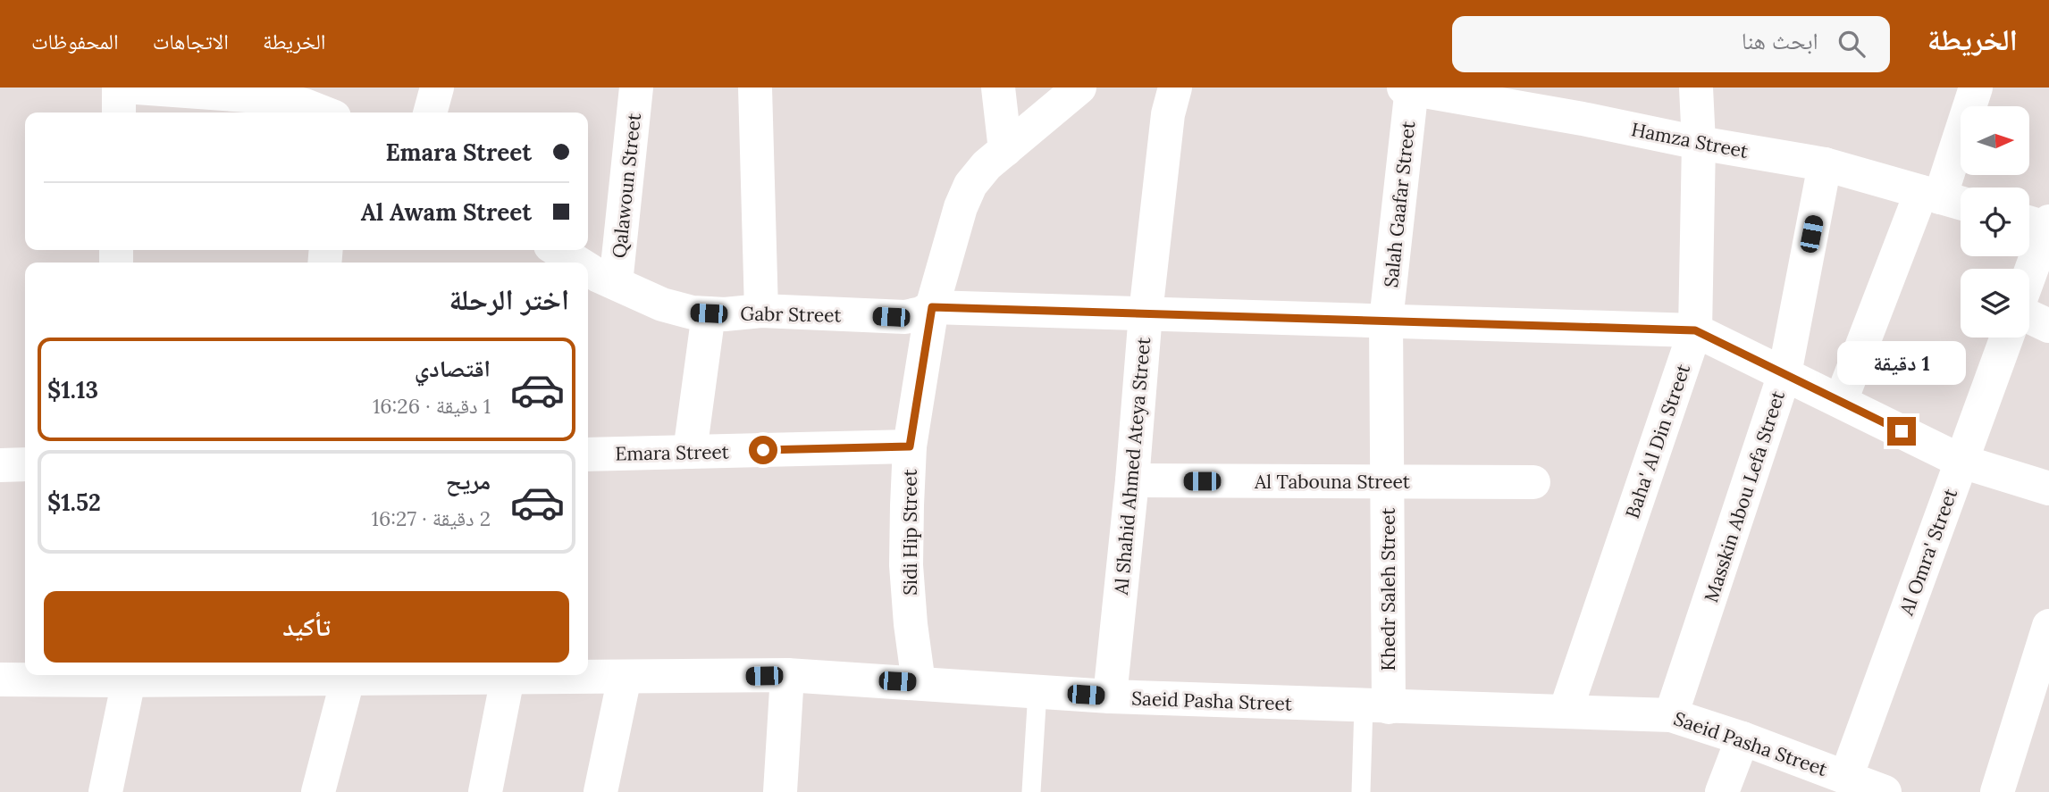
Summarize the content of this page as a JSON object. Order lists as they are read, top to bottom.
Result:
{
  "streets": {
    "street": [
      "Hamza Street",
      "Qalawoun Street",
      "Salah Gaafar Street",
      "Gabr Street",
      "Baha' Al Din Street",
      "Emara Street",
      "Al Shahid Ahmed Ateya Street",
      "Al Tabouna Street",
      "Masskin Abou Lefa Street",
      "Sidi Hip Street",
      "Al Omra' Street",
      "Khedr Saleh Street",
      "Saeid Pasha Street"
    ]
  },
  "crossings": [
    ["Hamza Street", "Salah Gaafar Street"],
    ["Hamza Street", "Baha' Al Din Street"],
    ["Hamza Street", "Masskin Abou Lefa Street"],
    ["Qalawoun Street", "Gabr Street"],
    ["Salah Gaafar Street", "Khedr Saleh Street"],
    ["Gabr Street", "Sidi Hip Street"],
    ["Baha' Al Din Street", "Saeid Pasha Street"],
    ["Emara Street", "Sidi Hip Street"],
    ["Al Shahid Ahmed Ateya Street", "Al Tabouna Street"],
    ["Al Shahid Ahmed Ateya Street", "Saeid Pasha Street"],
    ["Al Tabouna Street", "Khedr Saleh Street"],
    ["Masskin Abou Lefa Street", "Saeid Pasha Street"],
    ["Sidi Hip Street", "Saeid Pasha Street"],
    ["Al Omra' Street", "Saeid Pasha Street"],
    ["Khedr Saleh Street", "Saeid Pasha Street"]
  ],
  "north": "right",
  "page": {
    "header": "الخريطة",
    "search": "ابحث هنا",
    "nav": ["الخريطة", "الاتجاهات", "المحفوظات"],
    "banner": ["Emara Street", "Al Awam Street"],
    "heading": "اختر الرحلة",
    "list": [
      {
        "name": "اقتصادي",
        "note": "1 دقيقة · 16:26",
        "value": "$1.13"
      },
      {
        "name": "مريح",
        "note": "2 دقيقة · 16:27",
        "value": "$1.52"
      }
    ],
    "bubble": "1 دقيقة",
    "buttons": "تأكيد"
  }
}
